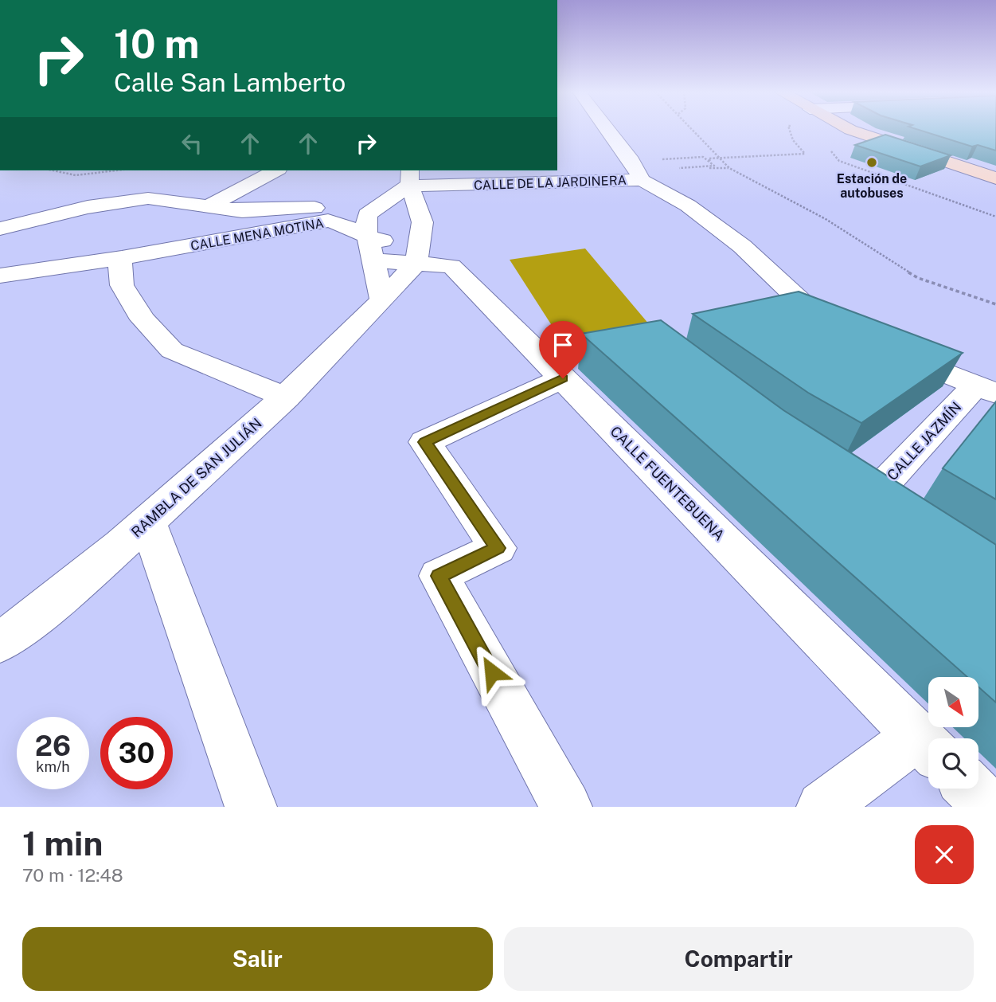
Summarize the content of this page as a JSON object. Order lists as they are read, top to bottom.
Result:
{
  "streets": {
    "street": [
      "CALLE DE LA JARDINERA",
      "CALLE MENA MOTINA",
      "CALLE JAZMÍN",
      "RAMBLA DE SAN JULIÁN",
      "CALLE FUENTEBUENA"
    ]
  },
  "crossings": [
    ["CALLE MENA MOTINA", "CALLE FUENTEBUENA"],
    ["RAMBLA DE SAN JULIÁN", "CALLE FUENTEBUENA"]
  ],
  "places": ["Estación de autobuses"],
  "north": "bottom right",
  "page": {
    "turn": ["10 m", "Calle San Lamberto"],
    "speed": "26 km/h",
    "limit": "30",
    "heading": ["1 min", "70 m · 12:48"],
    "buttons": ["Salir", "Compartir"]
  }
}
